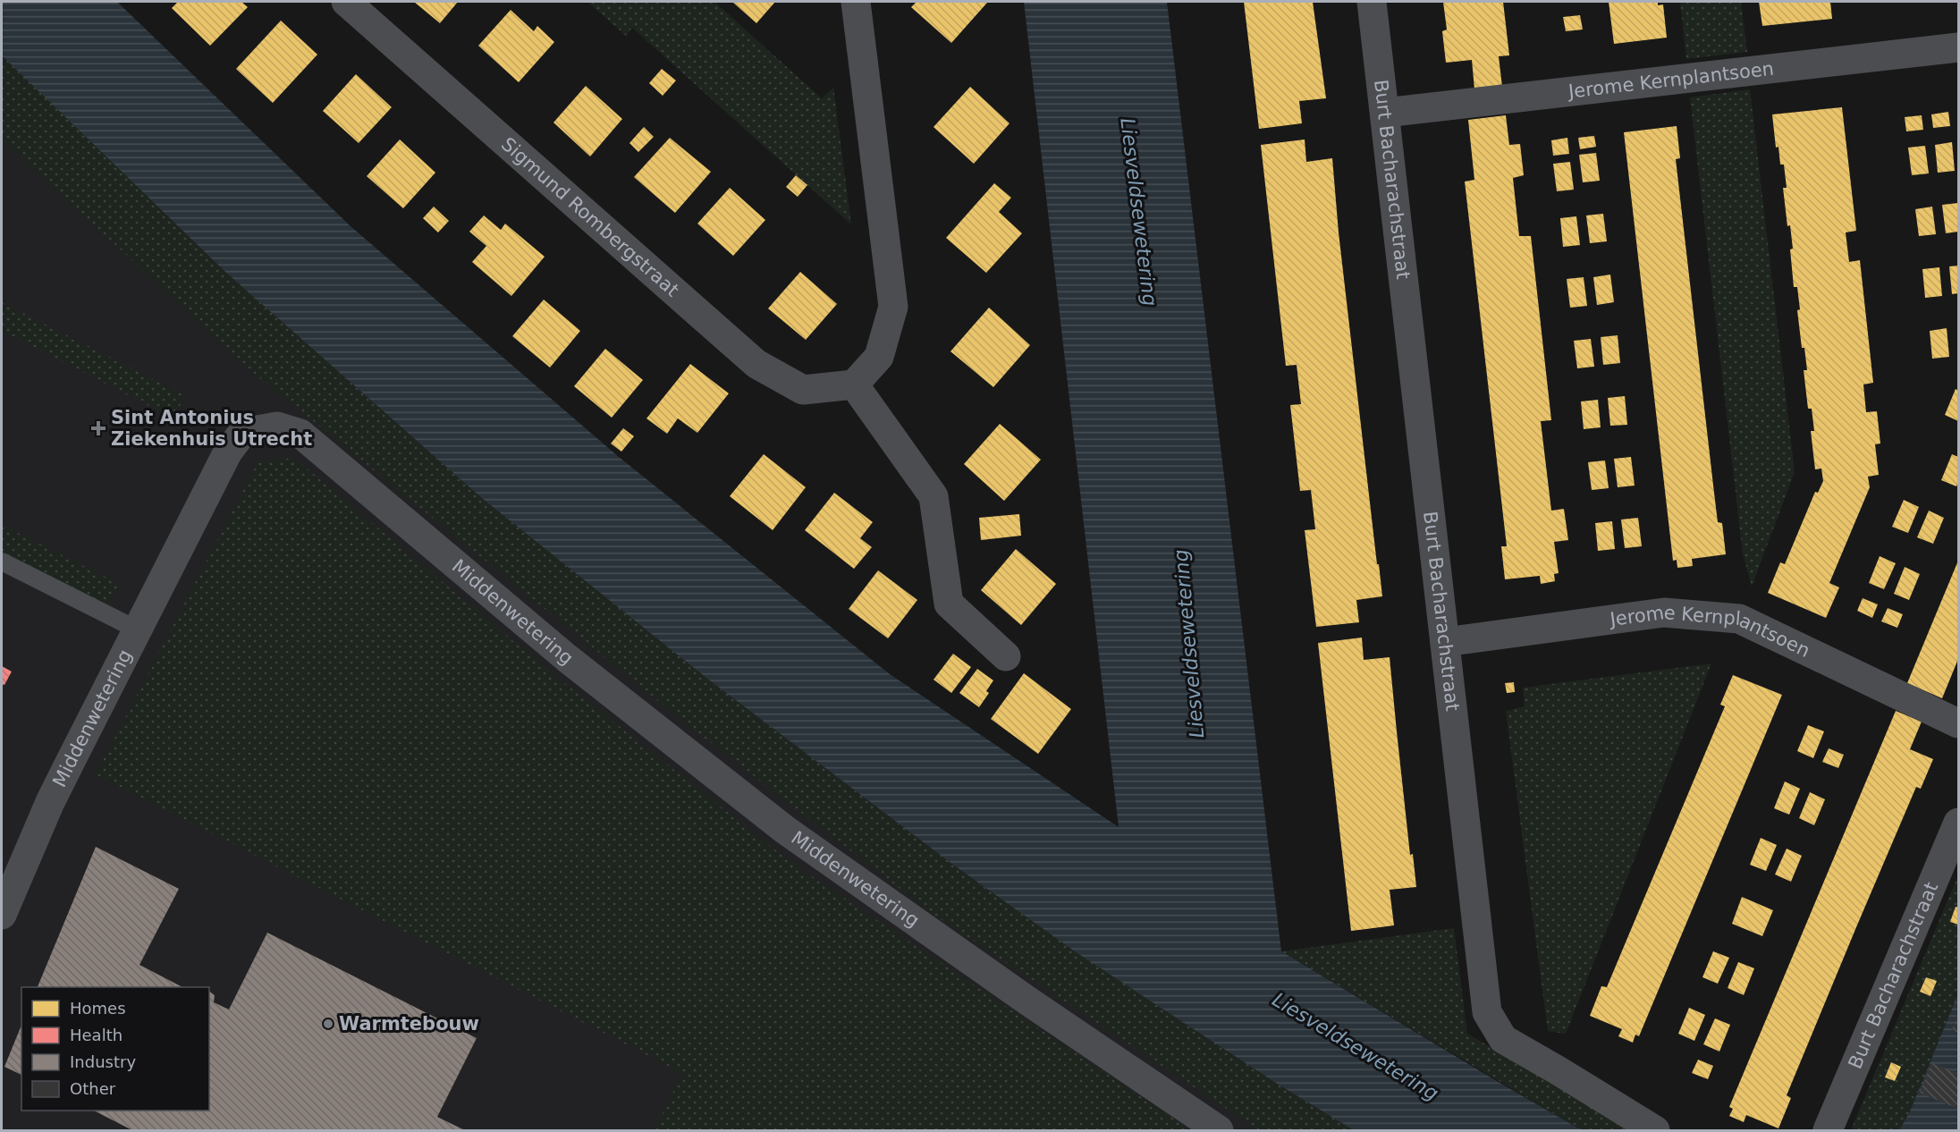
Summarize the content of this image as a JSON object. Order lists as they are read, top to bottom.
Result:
{
  "streets": {
    "street": [
      "Jerome Kernplantsoen",
      "Burt Bacharachstraat",
      "Sigmund Rombergstraat",
      "Middenwetering"
    ]
  },
  "crossings": [
    ["Jerome Kernplantsoen", "Burt Bacharachstraat"]
  ],
  "water": ["Liesveldsewetering"],
  "places": {
    "health": ["Sint Antonius Ziekenhuis Utrecht"],
    "other": ["Warmtebouw"]
  },
  "legend": [
    "Homes",
    "Health",
    "Industry",
    "Other"
  ]
}
